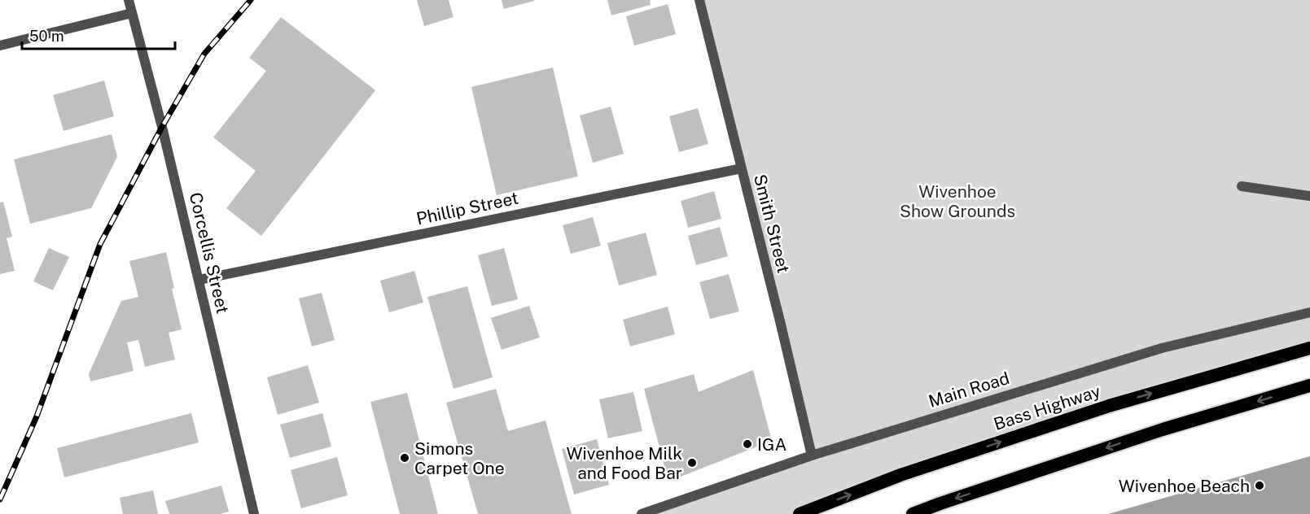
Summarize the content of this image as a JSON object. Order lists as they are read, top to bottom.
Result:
{
  "streets": {
    "highway": ["Bass Highway"],
    "street": [
      "Phillip Street",
      "Smith Street",
      "Corcellis Street",
      "Main Road"
    ]
  },
  "crossings": [
    ["Phillip Street", "Smith Street"],
    ["Phillip Street", "Corcellis Street"],
    ["Smith Street", "Main Road"]
  ],
  "parks": ["Wivenhoe Show Grounds"],
  "places": [
    "IGA",
    "Simons Carpet One",
    "Wivenhoe Milk and Food Bar",
    "Wivenhoe Beach"
  ],
  "scale_bar": "50 m"
}
